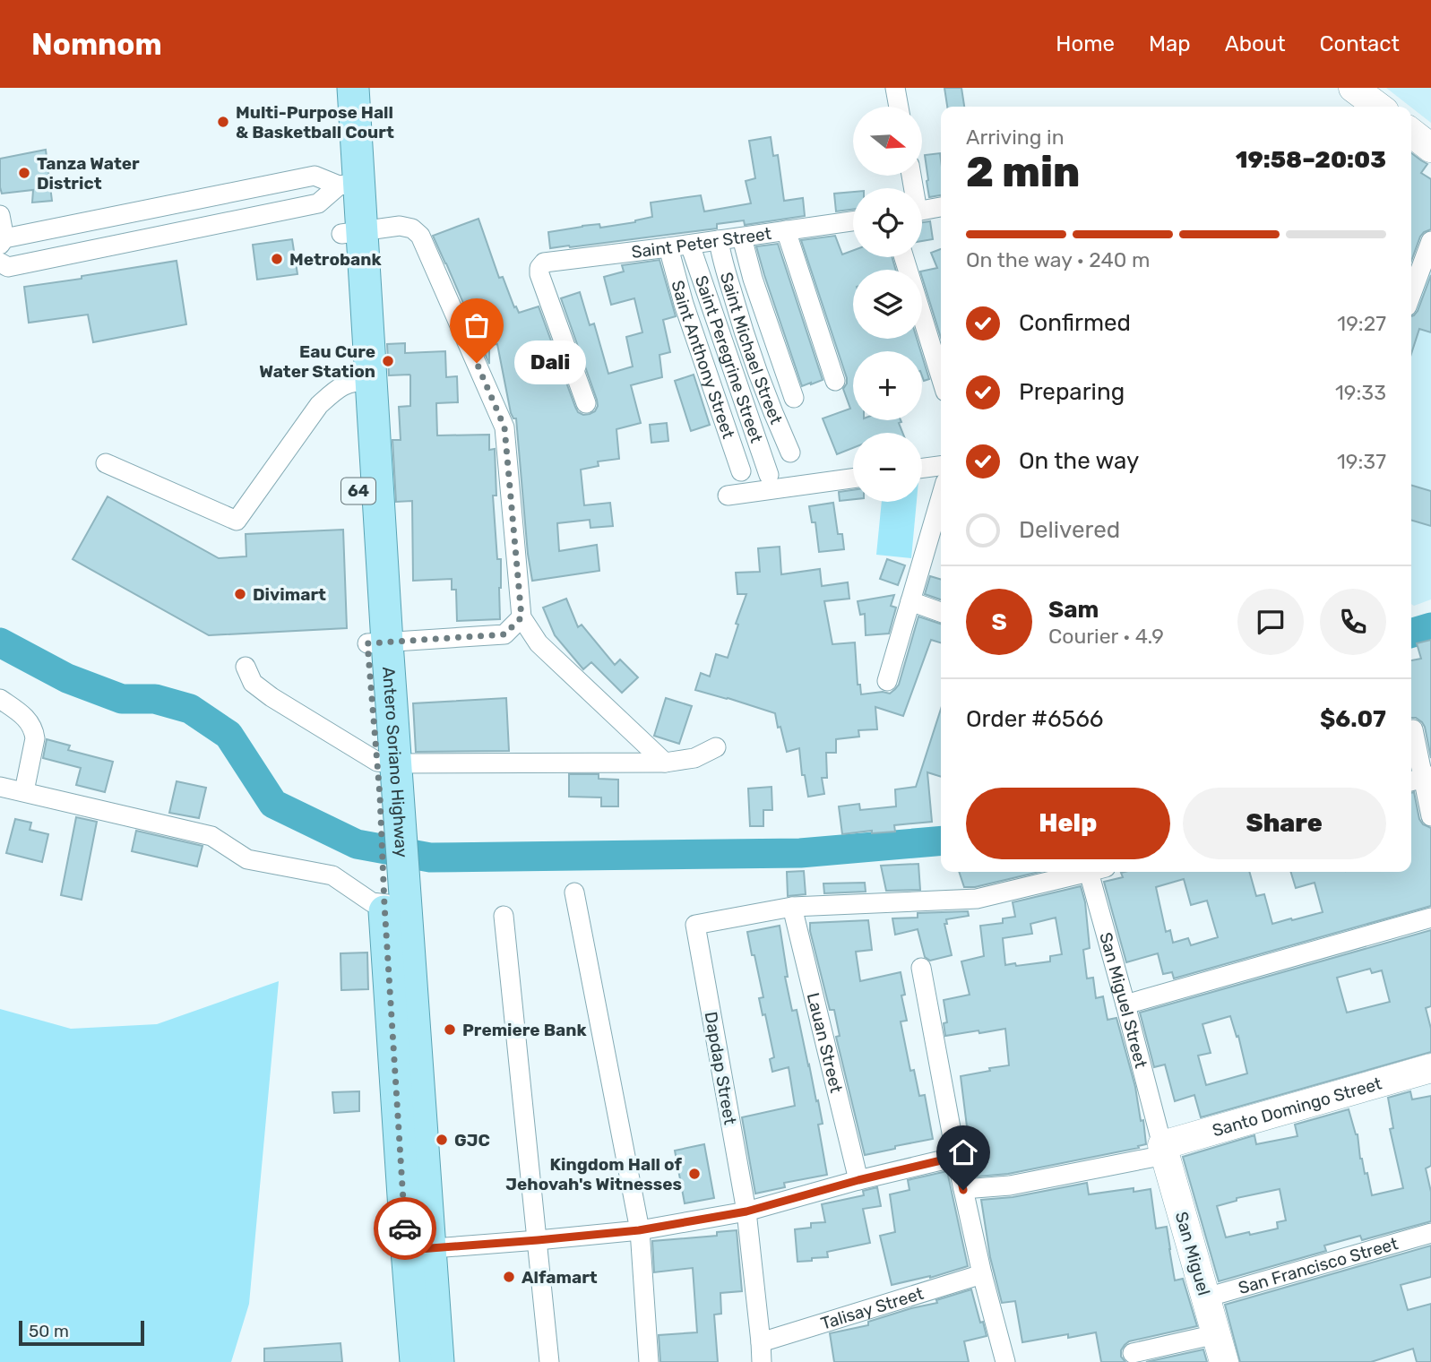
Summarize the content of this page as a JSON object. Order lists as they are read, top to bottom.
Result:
{
  "streets": {
    "main road": [
      "64",
      "Antero Soriano Highway",
      "Santo Domingo Street",
      "San Miguel"
    ],
    "street": [
      "Saint Peter Street",
      "Saint Michael Street",
      "Saint Peregrine Street",
      "Saint Anthony Street",
      "San Miguel Street",
      "Lauan Street",
      "Dapdap Street",
      "San Francisco Street",
      "Talisay Street"
    ]
  },
  "crossings": [
    ["Saint Peter Street", "Saint Michael Street"],
    ["Saint Peter Street", "Saint Peregrine Street"],
    ["Saint Peter Street", "Saint Anthony Street"],
    ["San Miguel Street", "Santo Domingo Street"],
    ["San Miguel Street", "San Miguel"],
    ["Lauan Street", "Dapdap Street"],
    ["Dapdap Street", "Talisay Street"],
    ["Santo Domingo Street", "San Miguel"],
    ["San Miguel", "San Francisco Street"]
  ],
  "places": [
    "Multi-Purpose Hall & Basketball Court",
    "Tanza Water District",
    "Metrobank",
    "Eau Cure Water Station",
    "Dali",
    "Divimart",
    "Premiere Bank",
    "GJC",
    "Kingdom Hall of Jehovah's Witnesses",
    "Alfamart"
  ],
  "scale_bar": "50 m",
  "north": "right",
  "page": {
    "header": "Nomnom",
    "nav": [
      "Home",
      "Map",
      "About",
      "Contact"
    ],
    "map_buttons": ["+", "−"],
    "heading": ["2 min", "Arriving in", "19:58–20:03"],
    "panel": [
      "Sam",
      "Courier · 4.9",
      "Order #6566",
      "$6.07"
    ],
    "bar": "On the way · 240 m",
    "list": [
      ["Confirmed", "19:27"],
      ["Preparing", "19:33"],
      ["On the way", "19:37"],
      "Delivered"
    ],
    "bubble": "Dali",
    "round": "S",
    "buttons": ["Help", "Share"],
    "scale": "50 m"
  }
}
